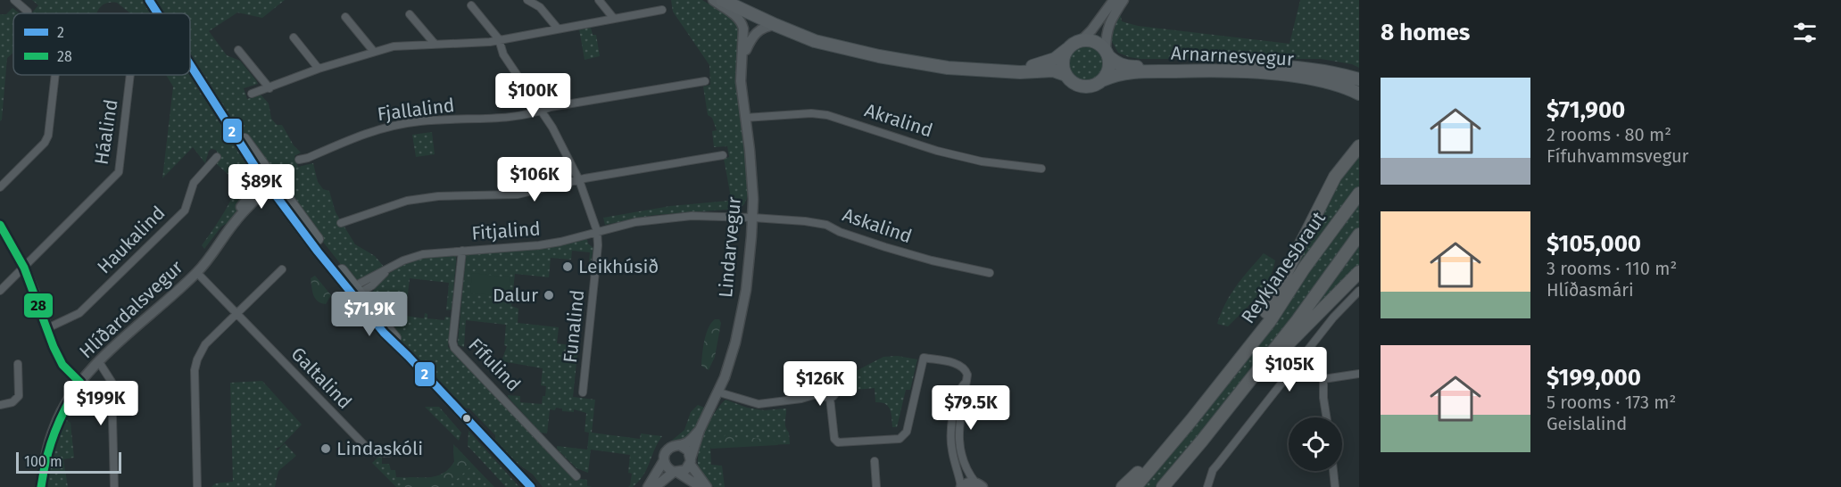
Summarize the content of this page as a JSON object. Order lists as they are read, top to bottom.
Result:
{
  "streets": {
    "highway": ["Reykjanesbraut"],
    "main road": ["Arnarnesvegur"],
    "street": [
      "Fjallalind",
      "Akralind",
      "Háalind",
      "Askalind",
      "Fitjalind",
      "Haukalind",
      "Lindarvegur",
      "Hlíðardalsvegur",
      "Funalind",
      "Fífulind",
      "Galtalind"
    ]
  },
  "crossings": [
    ["Akralind", "Lindarvegur"],
    ["Askalind", "Fitjalind"],
    ["Askalind", "Lindarvegur"],
    ["Fitjalind", "Lindarvegur"],
    ["Fitjalind", "Funalind"],
    ["Fitjalind", "Fífulind"],
    ["Hlíðardalsvegur", "Galtalind"]
  ],
  "places": ["Leikhúsið", "Dalur", "Lindaskóli"],
  "lines": ["transit line 2", "transit line 28"],
  "legend": ["2", "28"],
  "scale_bar": "100 m",
  "page": {
    "heading": "8 homes",
    "list": [
      {
        "name": "$71,900",
        "note": "2 rooms · 80 m² · Fífuhvammsvegur"
      },
      {
        "name": "$105,000",
        "note": "3 rooms · 110 m² · Hlíðasmári"
      },
      {
        "name": "$199,000",
        "note": "5 rooms · 173 m² · Geislalind"
      }
    ],
    "price": [
      "$100K",
      "$106K",
      "$89K",
      "$71.9K",
      "$105K",
      "$126K",
      "$199K",
      "$79.5K"
    ],
    "scale": "100 m"
  }
}
